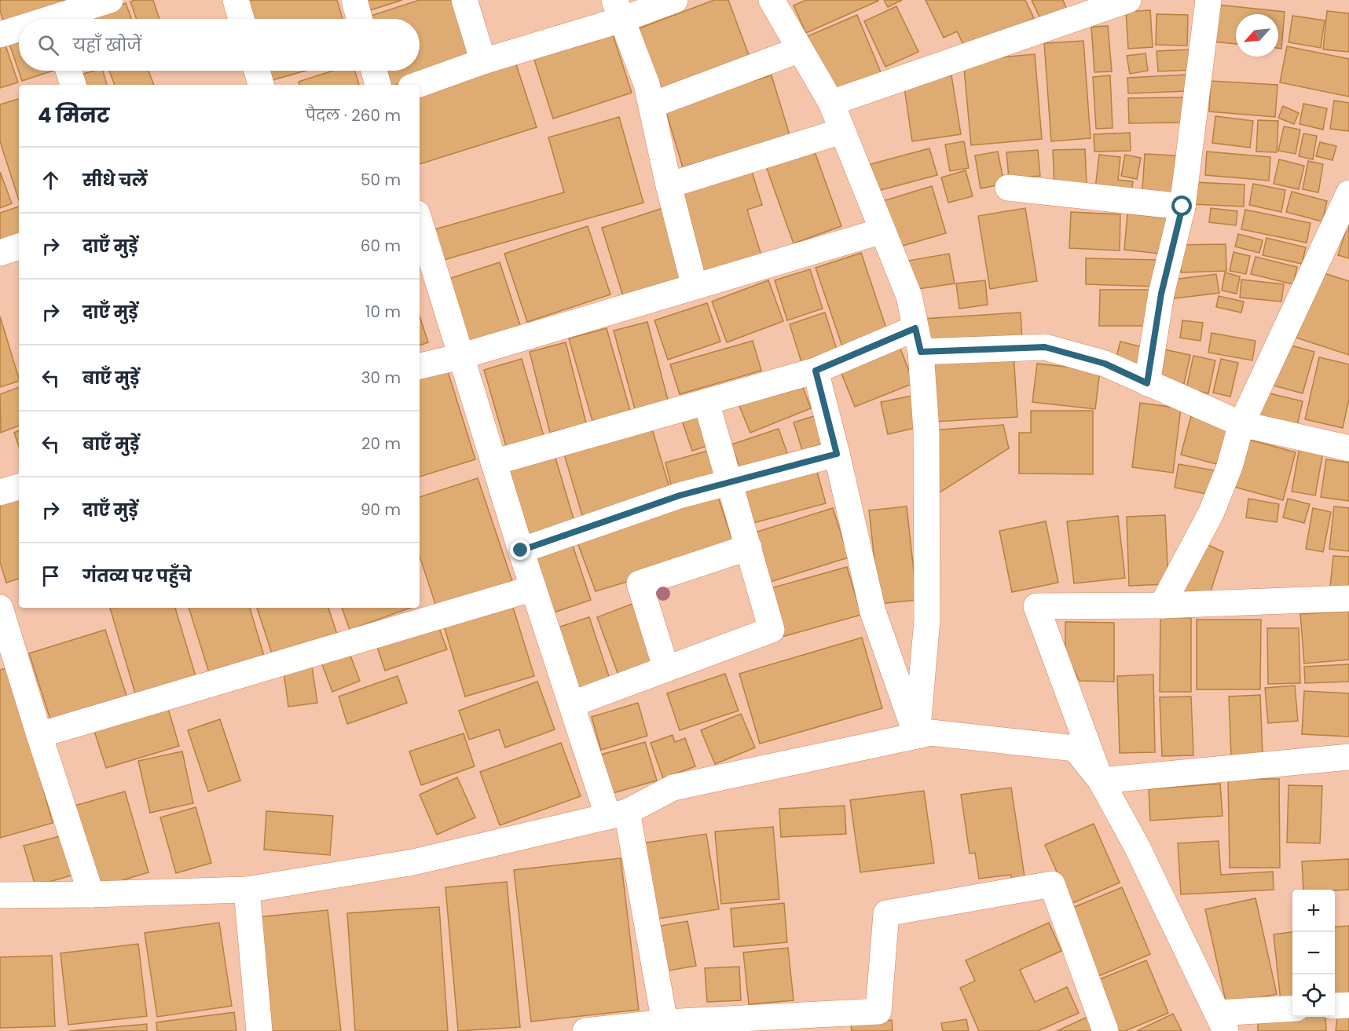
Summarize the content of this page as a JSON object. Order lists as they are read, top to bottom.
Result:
{
  "north": "bottom left",
  "page": {
    "search": "यहाँ खोजें",
    "heading": ["4 मिनट", "पैदल · 260 m"],
    "list": [
      ["सीधे चलें", "50 m"],
      ["दाएँ मुड़ें", "60 m"],
      ["दाएँ मुड़ें", "10 m"],
      ["बाएँ मुड़ें", "30 m"],
      ["बाएँ मुड़ें", "20 m"],
      ["दाएँ मुड़ें", "90 m"],
      "गंतव्य पर पहुँचे"
    ],
    "map_buttons": ["+", "−"]
  }
}
